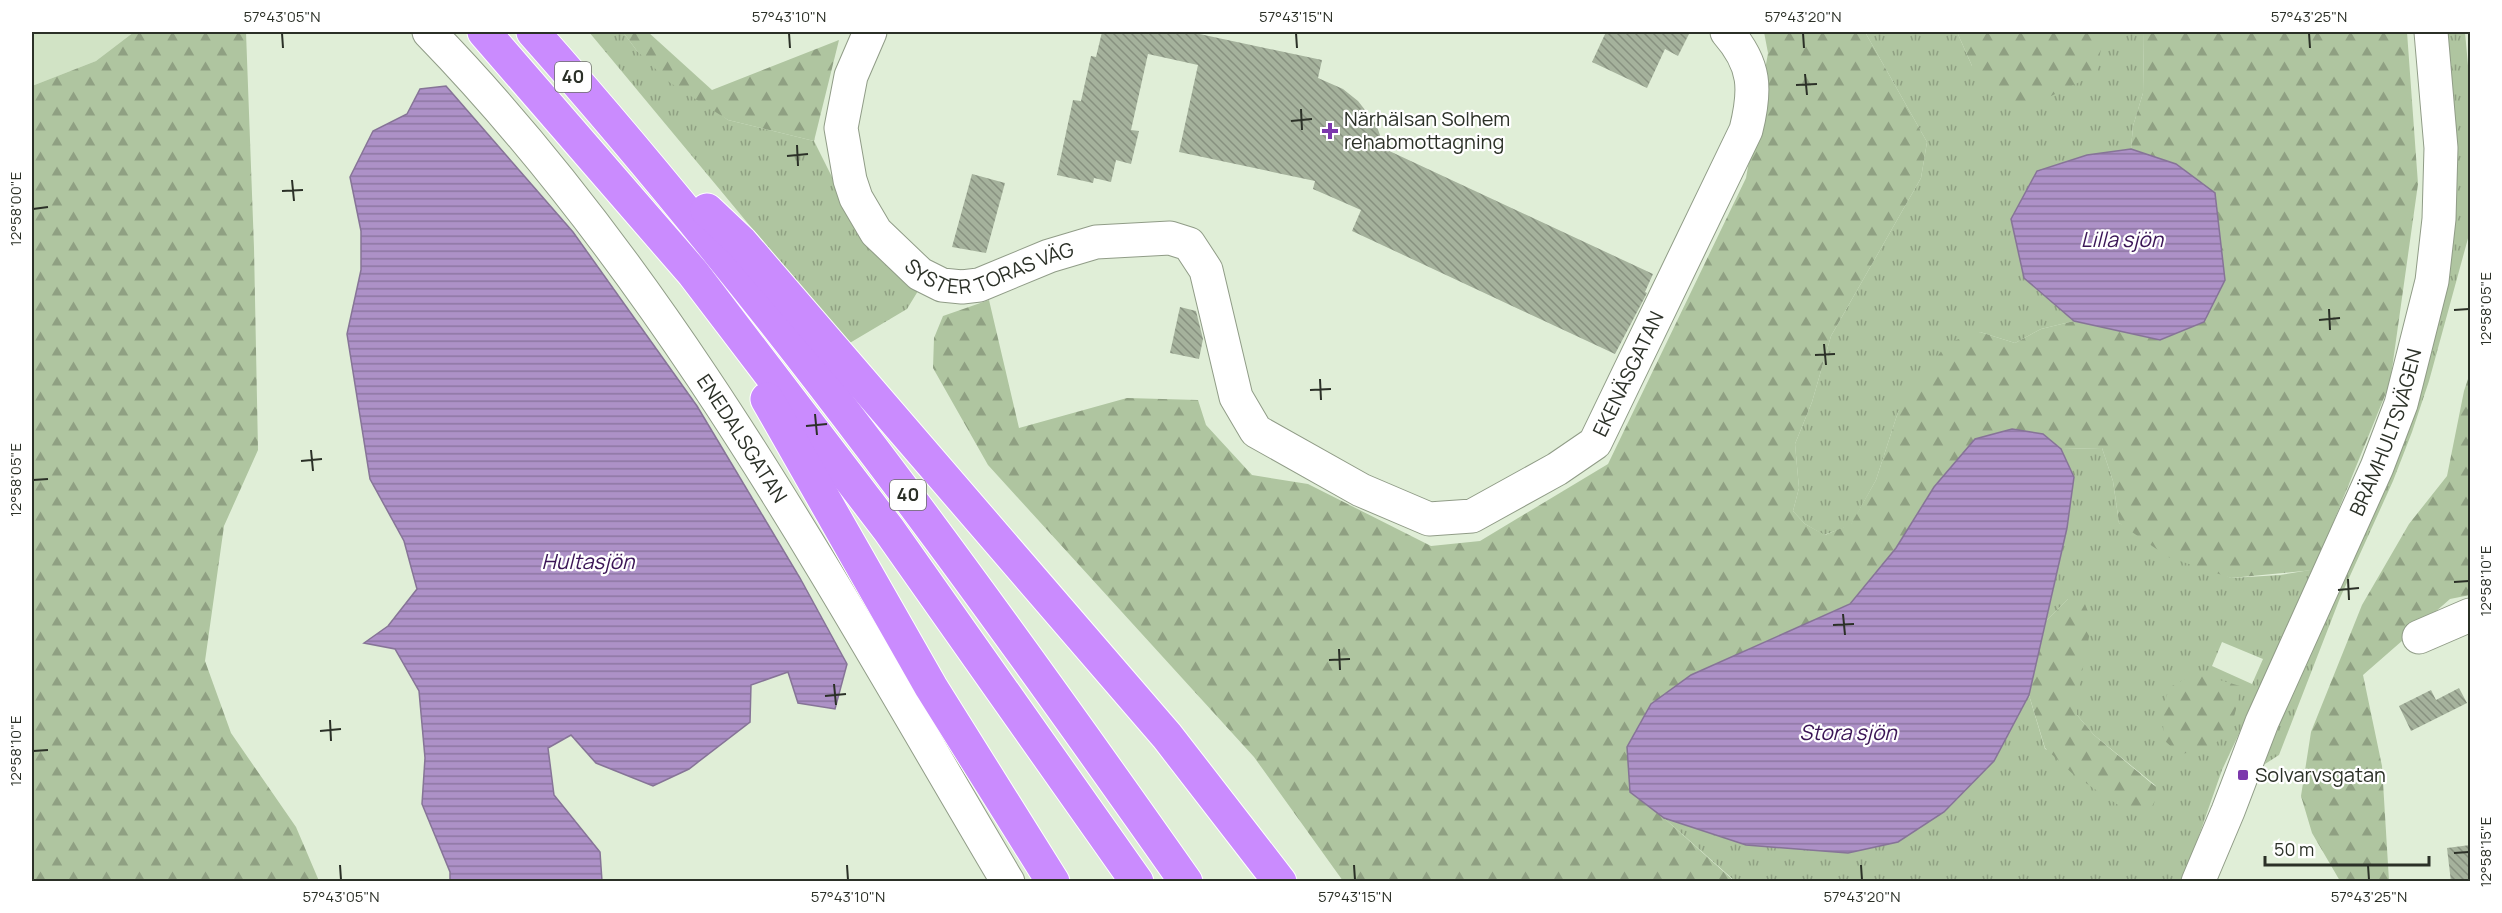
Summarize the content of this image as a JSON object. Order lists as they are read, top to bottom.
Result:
{
  "streets": {
    "highway": ["40"],
    "street": [
      "SYSTER TORAS VÄG",
      "EKENÄSGATAN",
      "BRÄMHULTSVÄGEN",
      "ENEDALSGATAN"
    ]
  },
  "crossings": [
    ["SYSTER TORAS VÄG", "EKENÄSGATAN"]
  ],
  "water": ["Lilla sjön", "Hultasjön", "Stora sjön"],
  "places": {
    "health": ["Närhälsan Solhem rehabmottagning"],
    "transit": ["Solvarvsgatan"]
  },
  "scale_bar": "50 m",
  "coordinates": [
    "57°43'05\"N",
    "57°43'10\"N",
    "57°43'15\"N",
    "57°43'20\"N",
    "57°43'25\"N",
    "12°58'00\"E",
    "12°58'05\"E",
    "12°58'10\"E",
    "12°58'15\"E"
  ]
}
